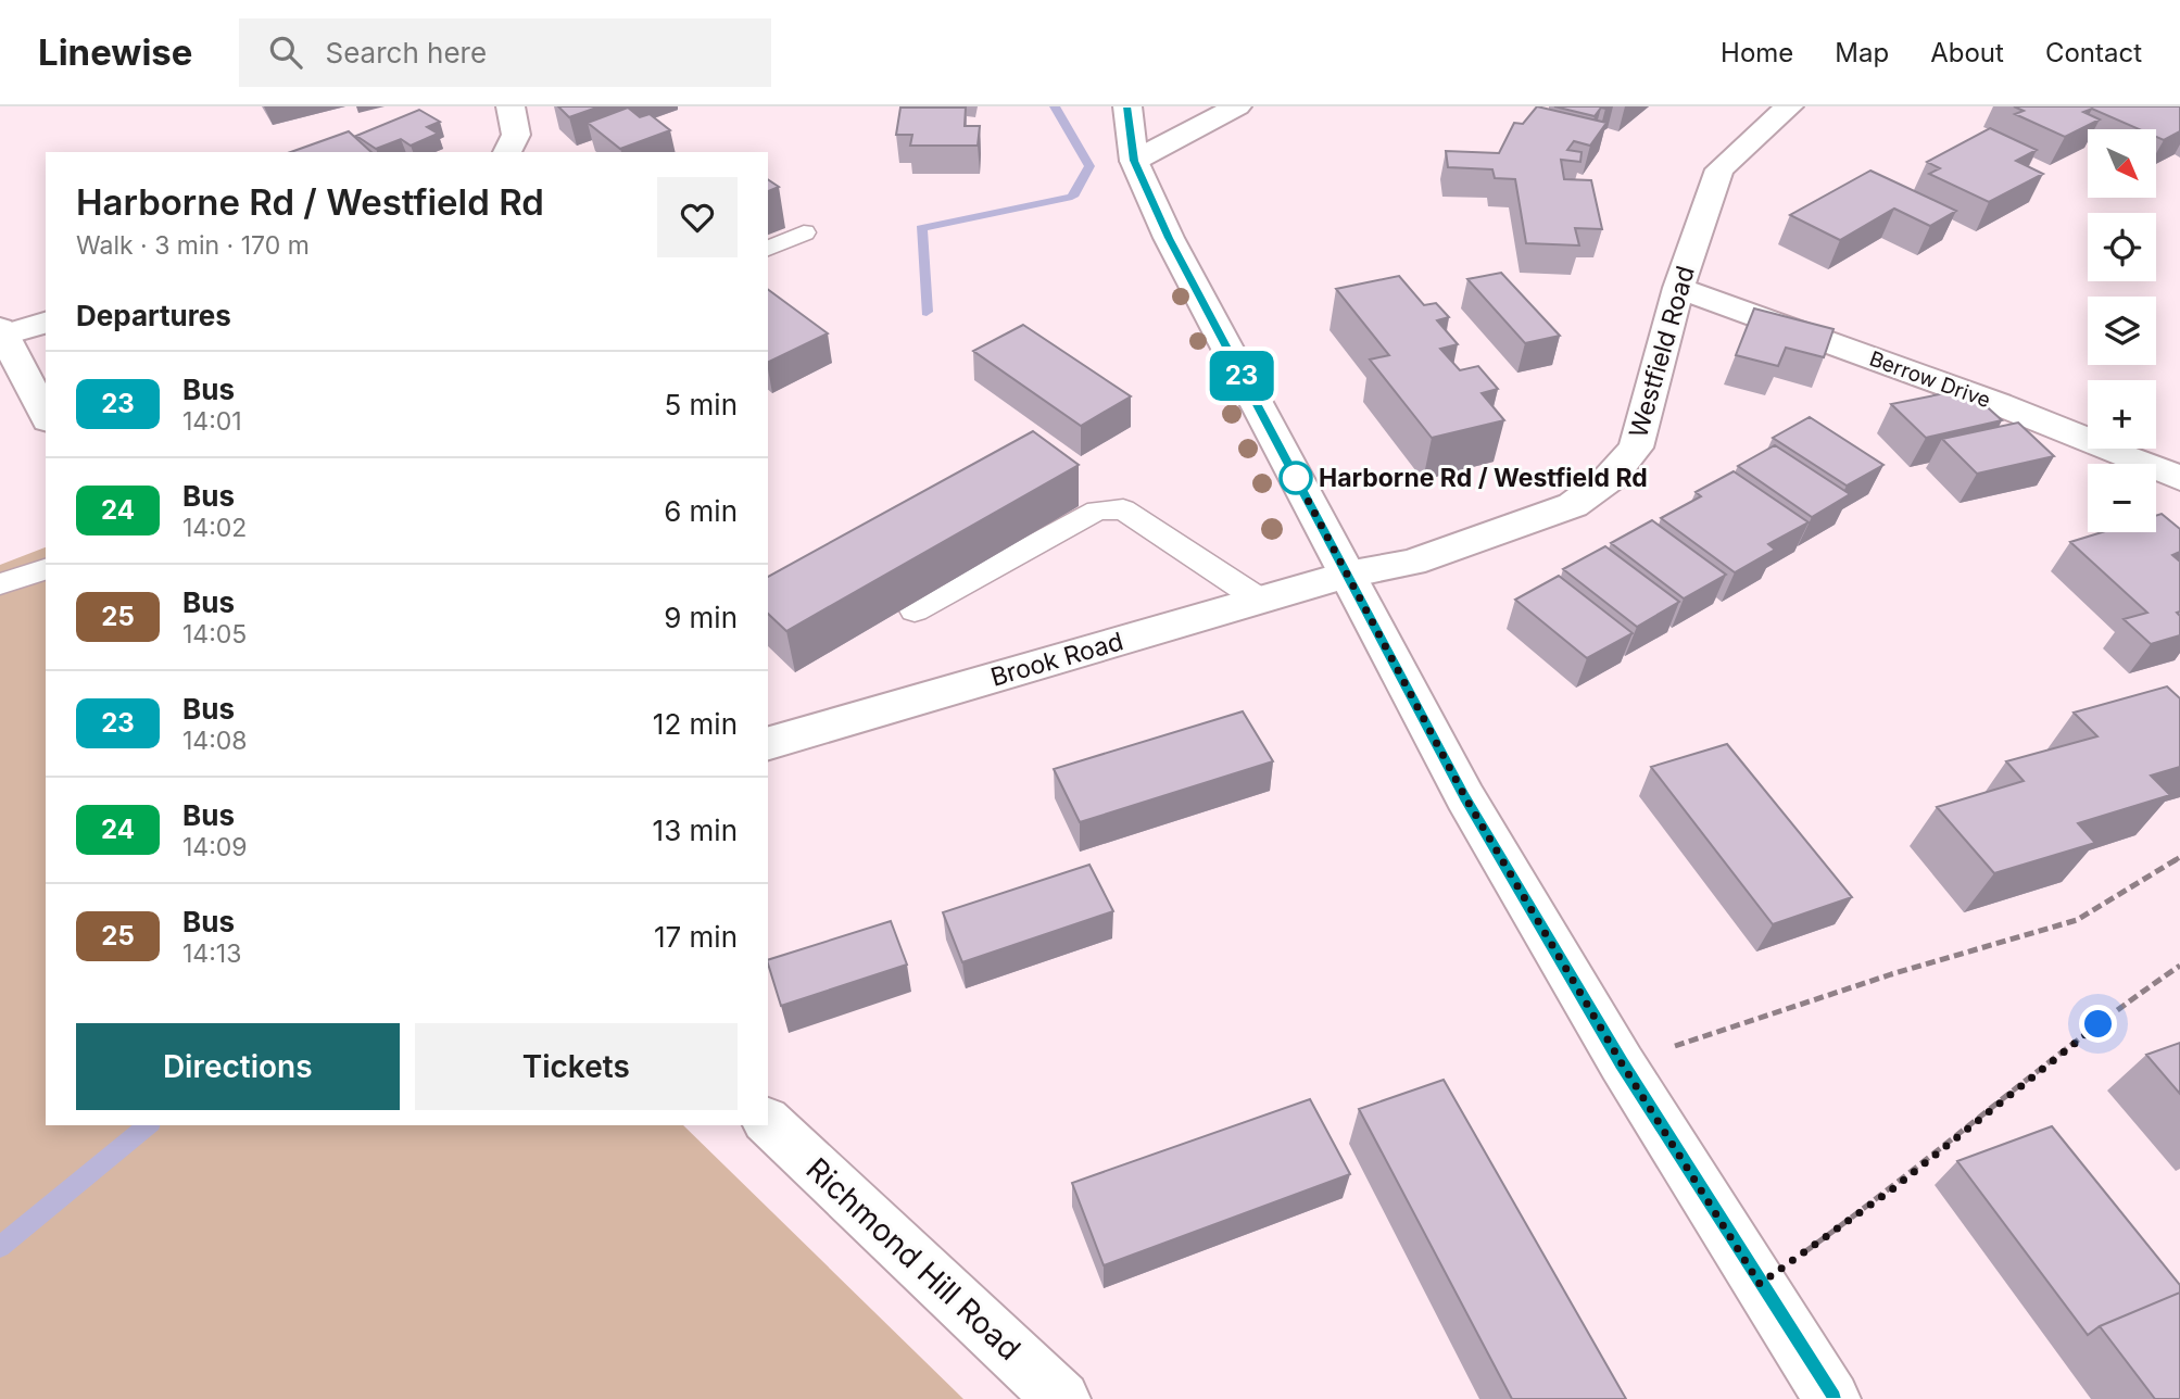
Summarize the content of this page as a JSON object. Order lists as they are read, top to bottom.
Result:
{
  "streets": {
    "street": [
      "Westfield Road",
      "Berrow Drive",
      "Brook Road",
      "Richmond Hill Road"
    ]
  },
  "crossings": [
    ["Westfield Road", "Berrow Drive"],
    ["Westfield Road", "Brook Road"]
  ],
  "places": ["Harborne Rd / Westfield Rd"],
  "lines": ["bus line 23"],
  "north": "bottom right",
  "page": {
    "header": "Linewise",
    "search": "Search here",
    "nav": [
      "Home",
      "Map",
      "About",
      "Contact"
    ],
    "on_map": "23",
    "map_buttons": ["+", "−"],
    "heading": [
      ["Harborne Rd / Westfield Rd", "Walk · 3 min · 170 m"],
      "Departures"
    ],
    "list": [
      {
        "mark": "23",
        "name": "Bus",
        "note": "14:01",
        "value": "5 min"
      },
      {
        "mark": "24",
        "name": "Bus",
        "note": "14:02",
        "value": "6 min"
      },
      {
        "mark": "25",
        "name": "Bus",
        "note": "14:05",
        "value": "9 min"
      },
      {
        "mark": "23",
        "name": "Bus",
        "note": "14:08",
        "value": "12 min"
      },
      {
        "mark": "24",
        "name": "Bus",
        "note": "14:09",
        "value": "13 min"
      },
      {
        "mark": "25",
        "name": "Bus",
        "note": "14:13",
        "value": "17 min"
      }
    ],
    "buttons": ["Directions", "Tickets"]
  }
}
